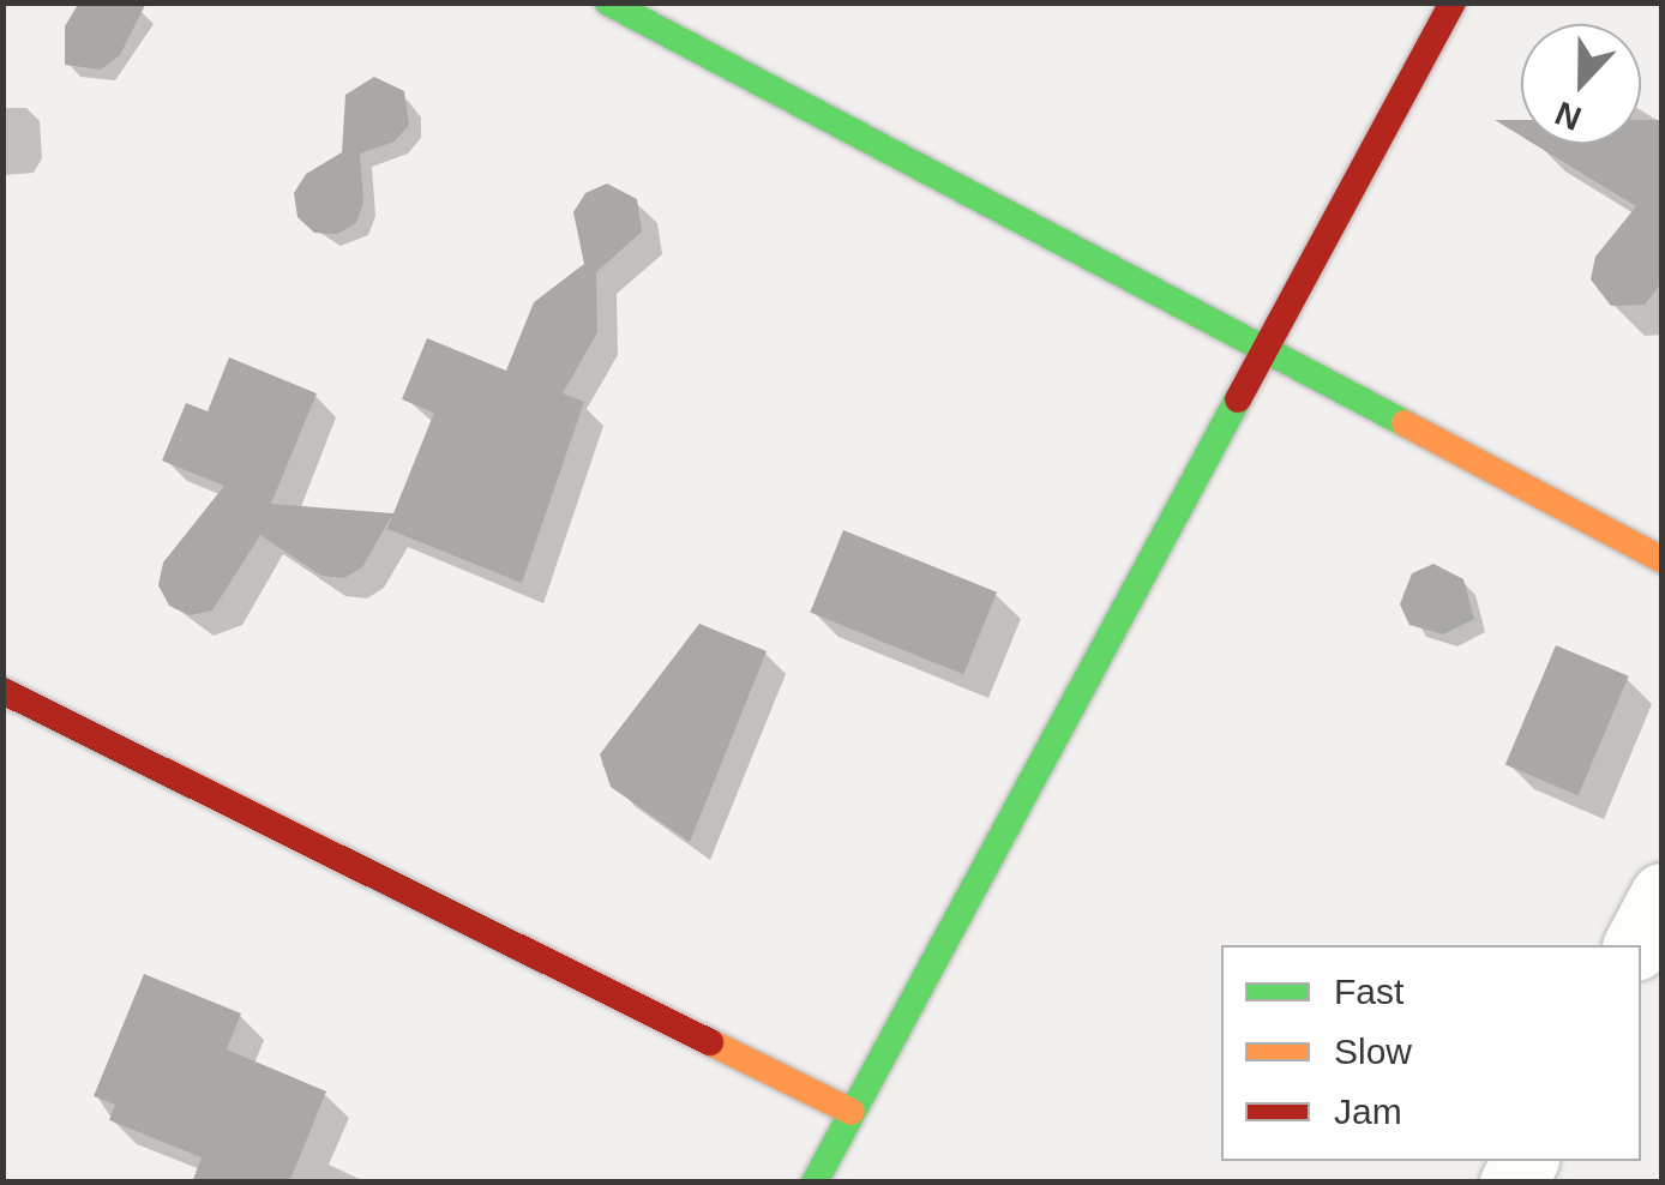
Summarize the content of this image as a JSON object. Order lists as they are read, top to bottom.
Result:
{
  "legend": ["Fast", "Slow", "Jam"],
  "north": "bottom"
}
